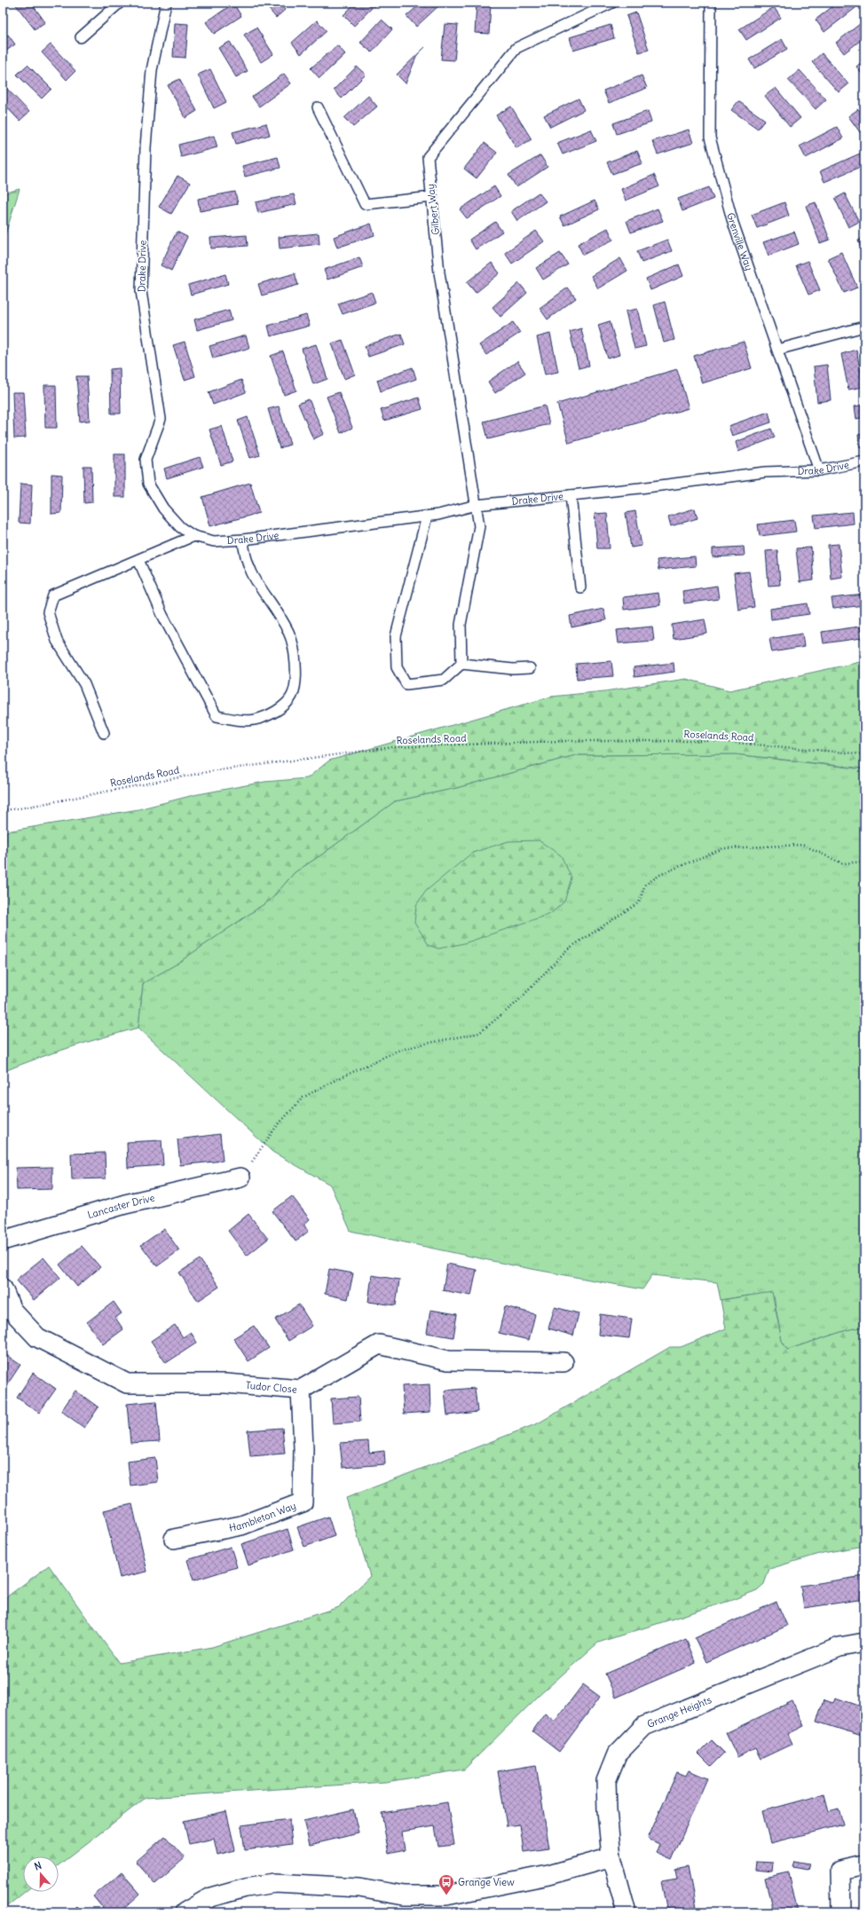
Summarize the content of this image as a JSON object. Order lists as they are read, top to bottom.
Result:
{
  "streets": {
    "street": [
      "Lancaster Drive",
      "Tudor Close",
      "Hambleton Way",
      "Grange Heights"
    ],
    "lane": ["Gilbert Way", "Grenville Way", "Drake Drive"],
    "path": ["Roselands Road"]
  },
  "crossings": [
    ["Gilbert Way", "Drake Drive"],
    ["Grenville Way", "Drake Drive"],
    ["Tudor Close", "Hambleton Way"]
  ],
  "places": {
    "bus stop": ["Grange View"]
  },
  "north": "top"
}
